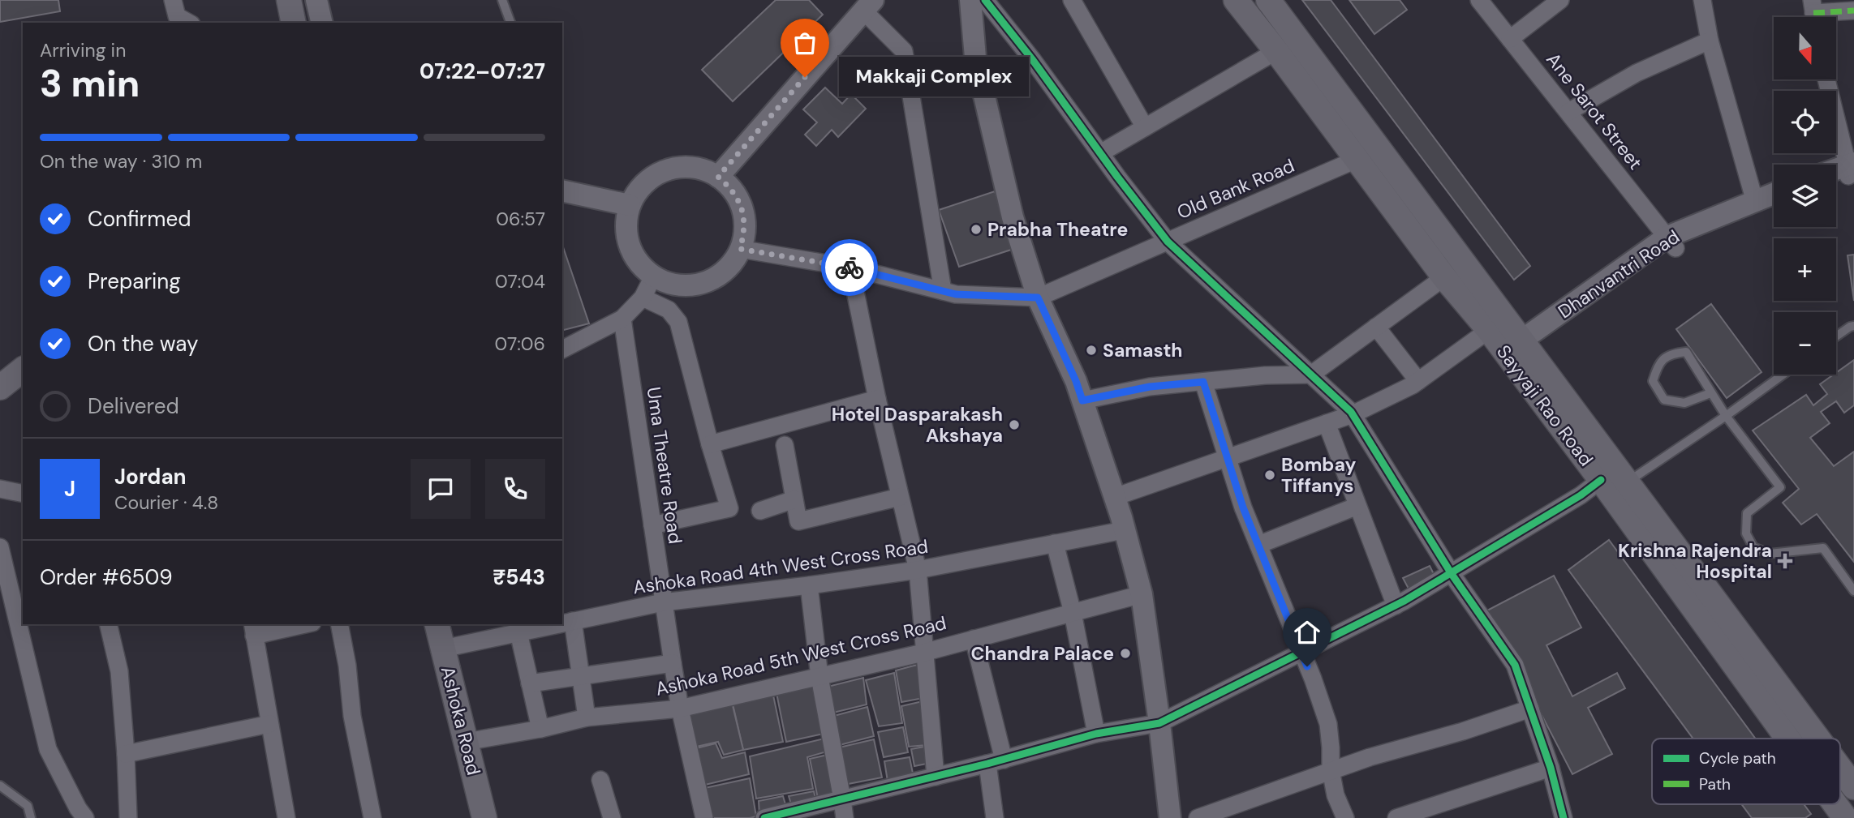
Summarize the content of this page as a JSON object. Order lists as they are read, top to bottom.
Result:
{
  "streets": {
    "main road": ["Sayyaji Rao Road", "Ashoka Road"],
    "street": [
      "Ane Sarot Street",
      "Old Bank Road",
      "Dhanvantri Road",
      "Uma Theatre Road",
      "Ashoka Road 4th West Cross Road",
      "Ashoka Road 5th West Cross Road"
    ]
  },
  "crossings": [
    ["Ane Sarot Street", "Dhanvantri Road"],
    ["Old Bank Road", "Sayyaji Rao Road"],
    ["Dhanvantri Road", "Sayyaji Rao Road"],
    ["Uma Theatre Road", "Ashoka Road 4th West Cross Road"],
    ["Uma Theatre Road", "Ashoka Road 5th West Cross Road"],
    ["Ashoka Road 4th West Cross Road", "Ashoka Road"],
    ["Ashoka Road 5th West Cross Road", "Ashoka Road"]
  ],
  "places": {
    "other": [
      "Makkaji Complex",
      "Prabha Theatre",
      "Samasth",
      "Hotel Dasparakash Akshaya",
      "Bombay Tiffanys",
      "Chandra Palace"
    ],
    "health": ["Krishna Rajendra Hospital"]
  },
  "legend": ["Cycle path", "Path"],
  "north": "bottom",
  "page": {
    "map_buttons": ["+", "−"],
    "heading": ["3 min", "Arriving in", "07:22–07:27"],
    "panel": [
      "Jordan",
      "Courier · 4.8",
      "Order #6509",
      "₹543"
    ],
    "bubble": "Makkaji Complex",
    "bar": "On the way · 310 m",
    "list": [
      ["Confirmed", "06:57"],
      ["Preparing", "07:04"],
      ["On the way", "07:06"],
      "Delivered"
    ],
    "round": "J"
  }
}
